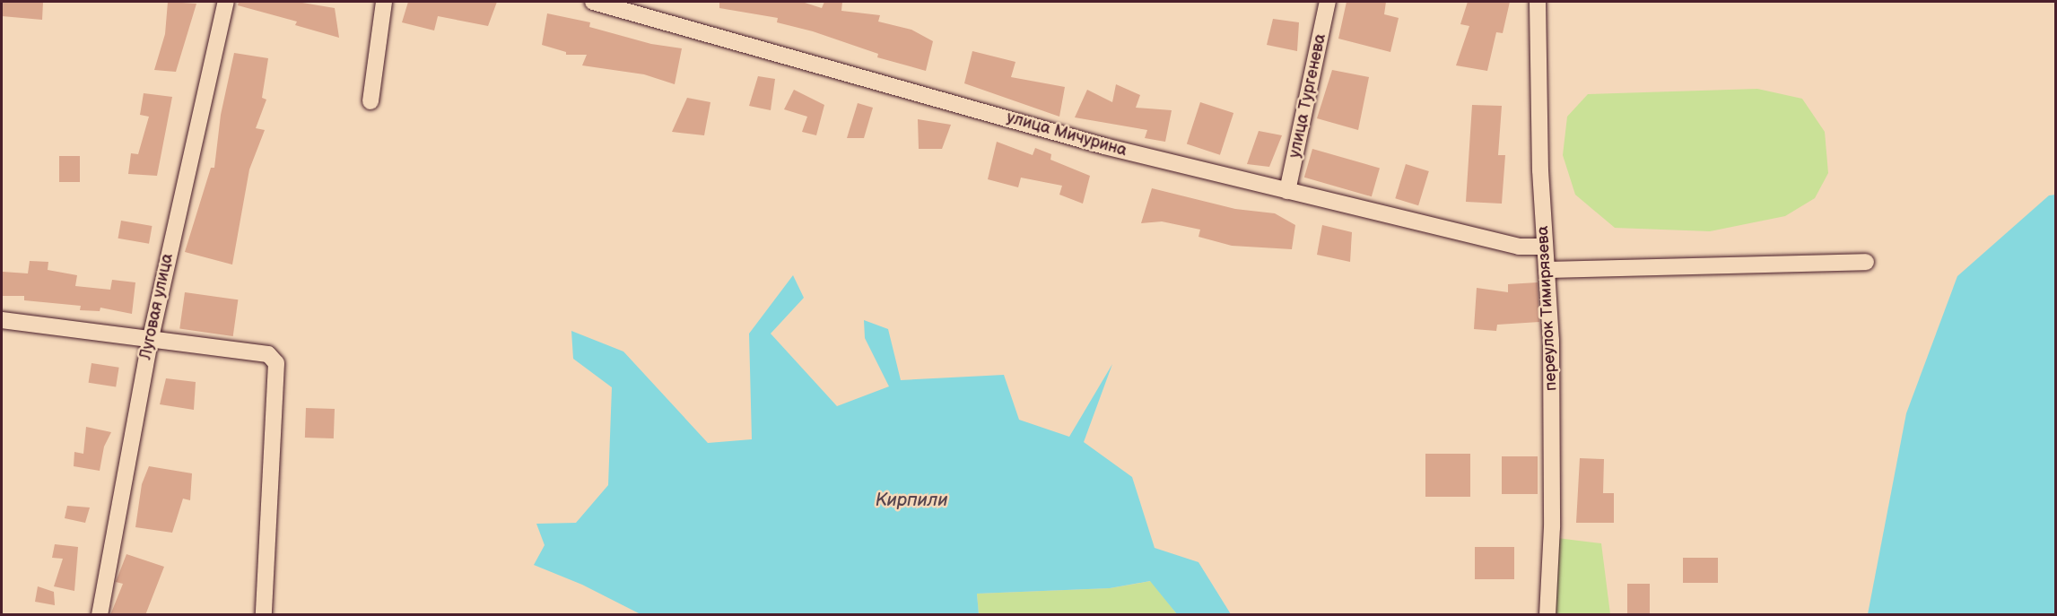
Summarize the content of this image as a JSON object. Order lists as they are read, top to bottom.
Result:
{
  "streets": {
    "street": [
      "улица Тургенева",
      "улица Мичурина",
      "Луговая улица",
      "переулок Тимирязева"
    ]
  },
  "crossings": [
    ["улица Тургенева", "улица Мичурина"],
    ["улица Мичурина", "переулок Тимирязева"]
  ],
  "water": ["Кирпили"]
}
